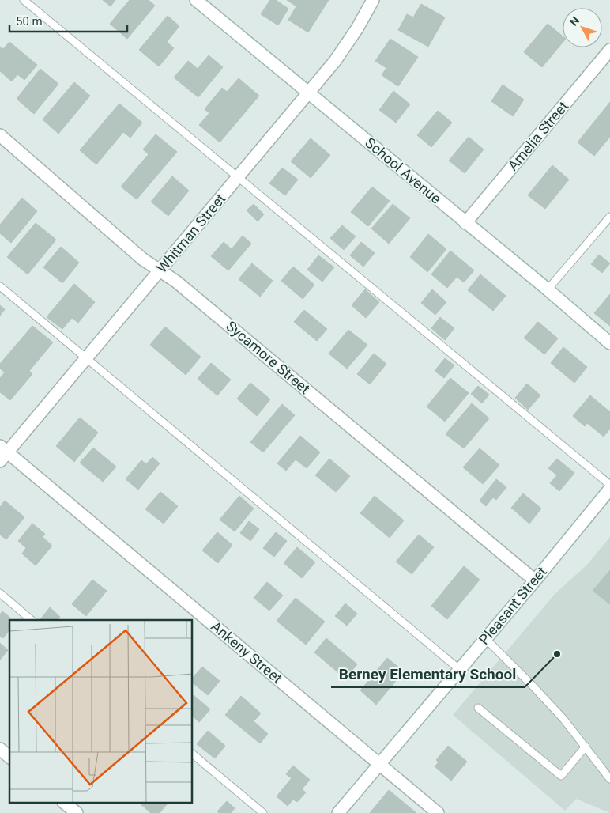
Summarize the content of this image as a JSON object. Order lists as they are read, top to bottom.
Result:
{
  "streets": {
    "street": [
      "Amelia Street",
      "School Avenue",
      "Whitman Street",
      "Sycamore Street",
      "Pleasant Street",
      "Ankeny Street"
    ]
  },
  "crossings": [
    ["Amelia Street", "School Avenue"],
    ["School Avenue", "Whitman Street"],
    ["Whitman Street", "Sycamore Street"],
    ["Whitman Street", "Ankeny Street"],
    ["Sycamore Street", "Pleasant Street"],
    ["Pleasant Street", "Ankeny Street"]
  ],
  "places": ["Berney Elementary School"],
  "scale_bar": "50 m",
  "north": "top left"
}
